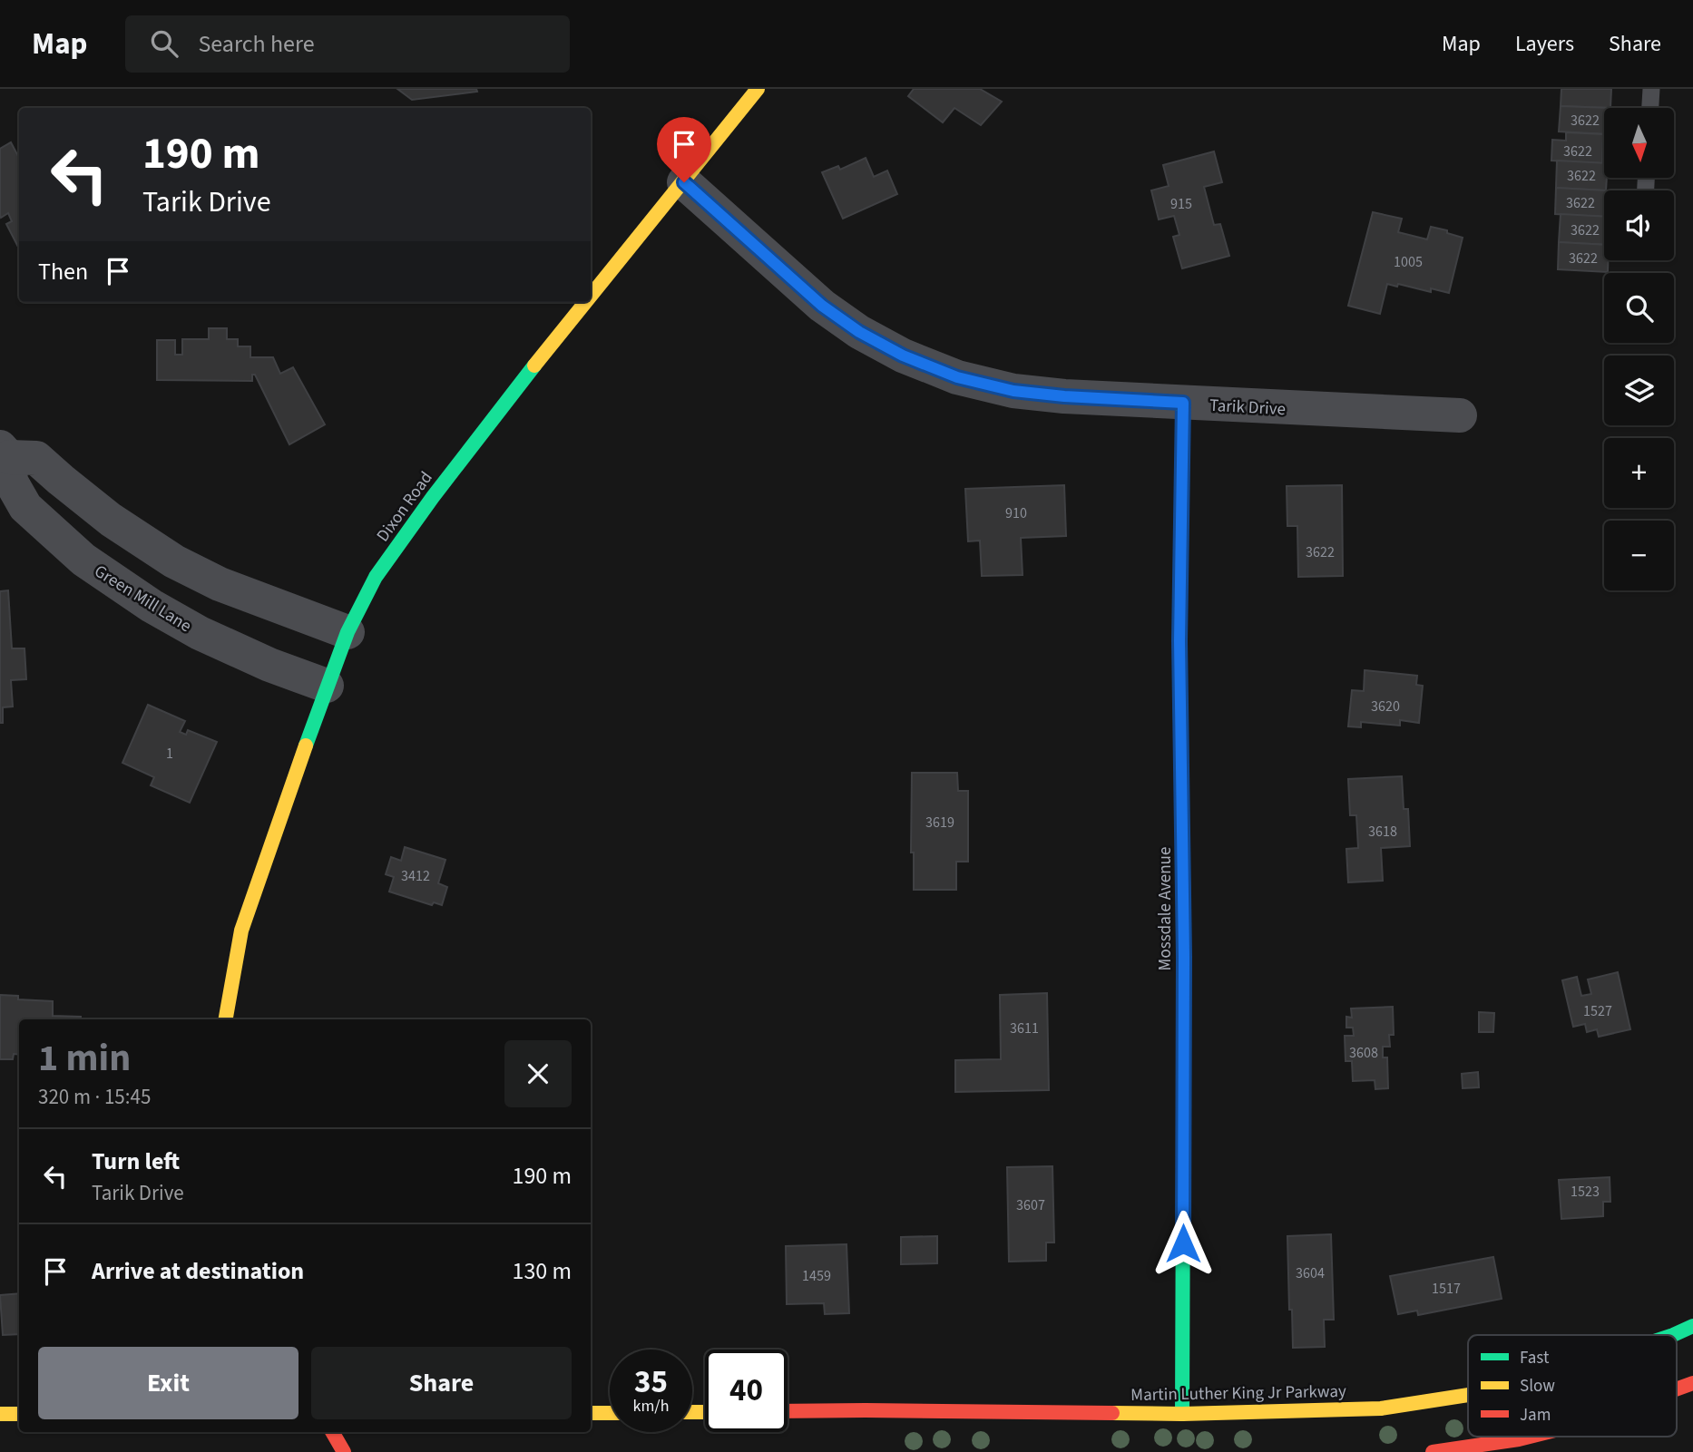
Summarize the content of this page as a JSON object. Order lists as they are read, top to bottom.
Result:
{
  "streets": {
    "street": [
      "Tarik Drive",
      "Dixon Road",
      "Green Mill Lane",
      "Mossdale Avenue",
      "Martin Luther King Jr Parkway"
    ]
  },
  "crossings": [
    ["Tarik Drive", "Dixon Road"],
    ["Tarik Drive", "Mossdale Avenue"],
    ["Dixon Road", "Green Mill Lane"],
    ["Mossdale Avenue", "Martin Luther King Jr Parkway"]
  ],
  "house_numbers": [
    "3622",
    "3622",
    "3622",
    "3622",
    "915",
    "3622",
    "3622",
    "1005",
    "910",
    "3622",
    "3620",
    "1",
    "3619",
    "3618",
    "3412",
    "1527",
    "3611",
    "3608",
    "1523",
    "3607",
    "3604",
    "1459",
    "1517"
  ],
  "legend": ["Fast", "Slow", "Jam"],
  "north": "bottom",
  "page": {
    "header": "Map",
    "search": "Search here",
    "nav": ["Map", "Layers", "Share"],
    "map_buttons": ["+", "−"],
    "turn": ["190 m", "Tarik Drive"],
    "then": "Then",
    "heading": ["1 min", "320 m · 15:45"],
    "list": [
      {
        "name": "Turn left",
        "note": "Tarik Drive",
        "value": "190 m"
      },
      {
        "name": "Arrive at destination",
        "value": "130 m"
      }
    ],
    "buttons": ["Exit", "Share"],
    "speed": "35 km/h",
    "limit": "40"
  }
}
